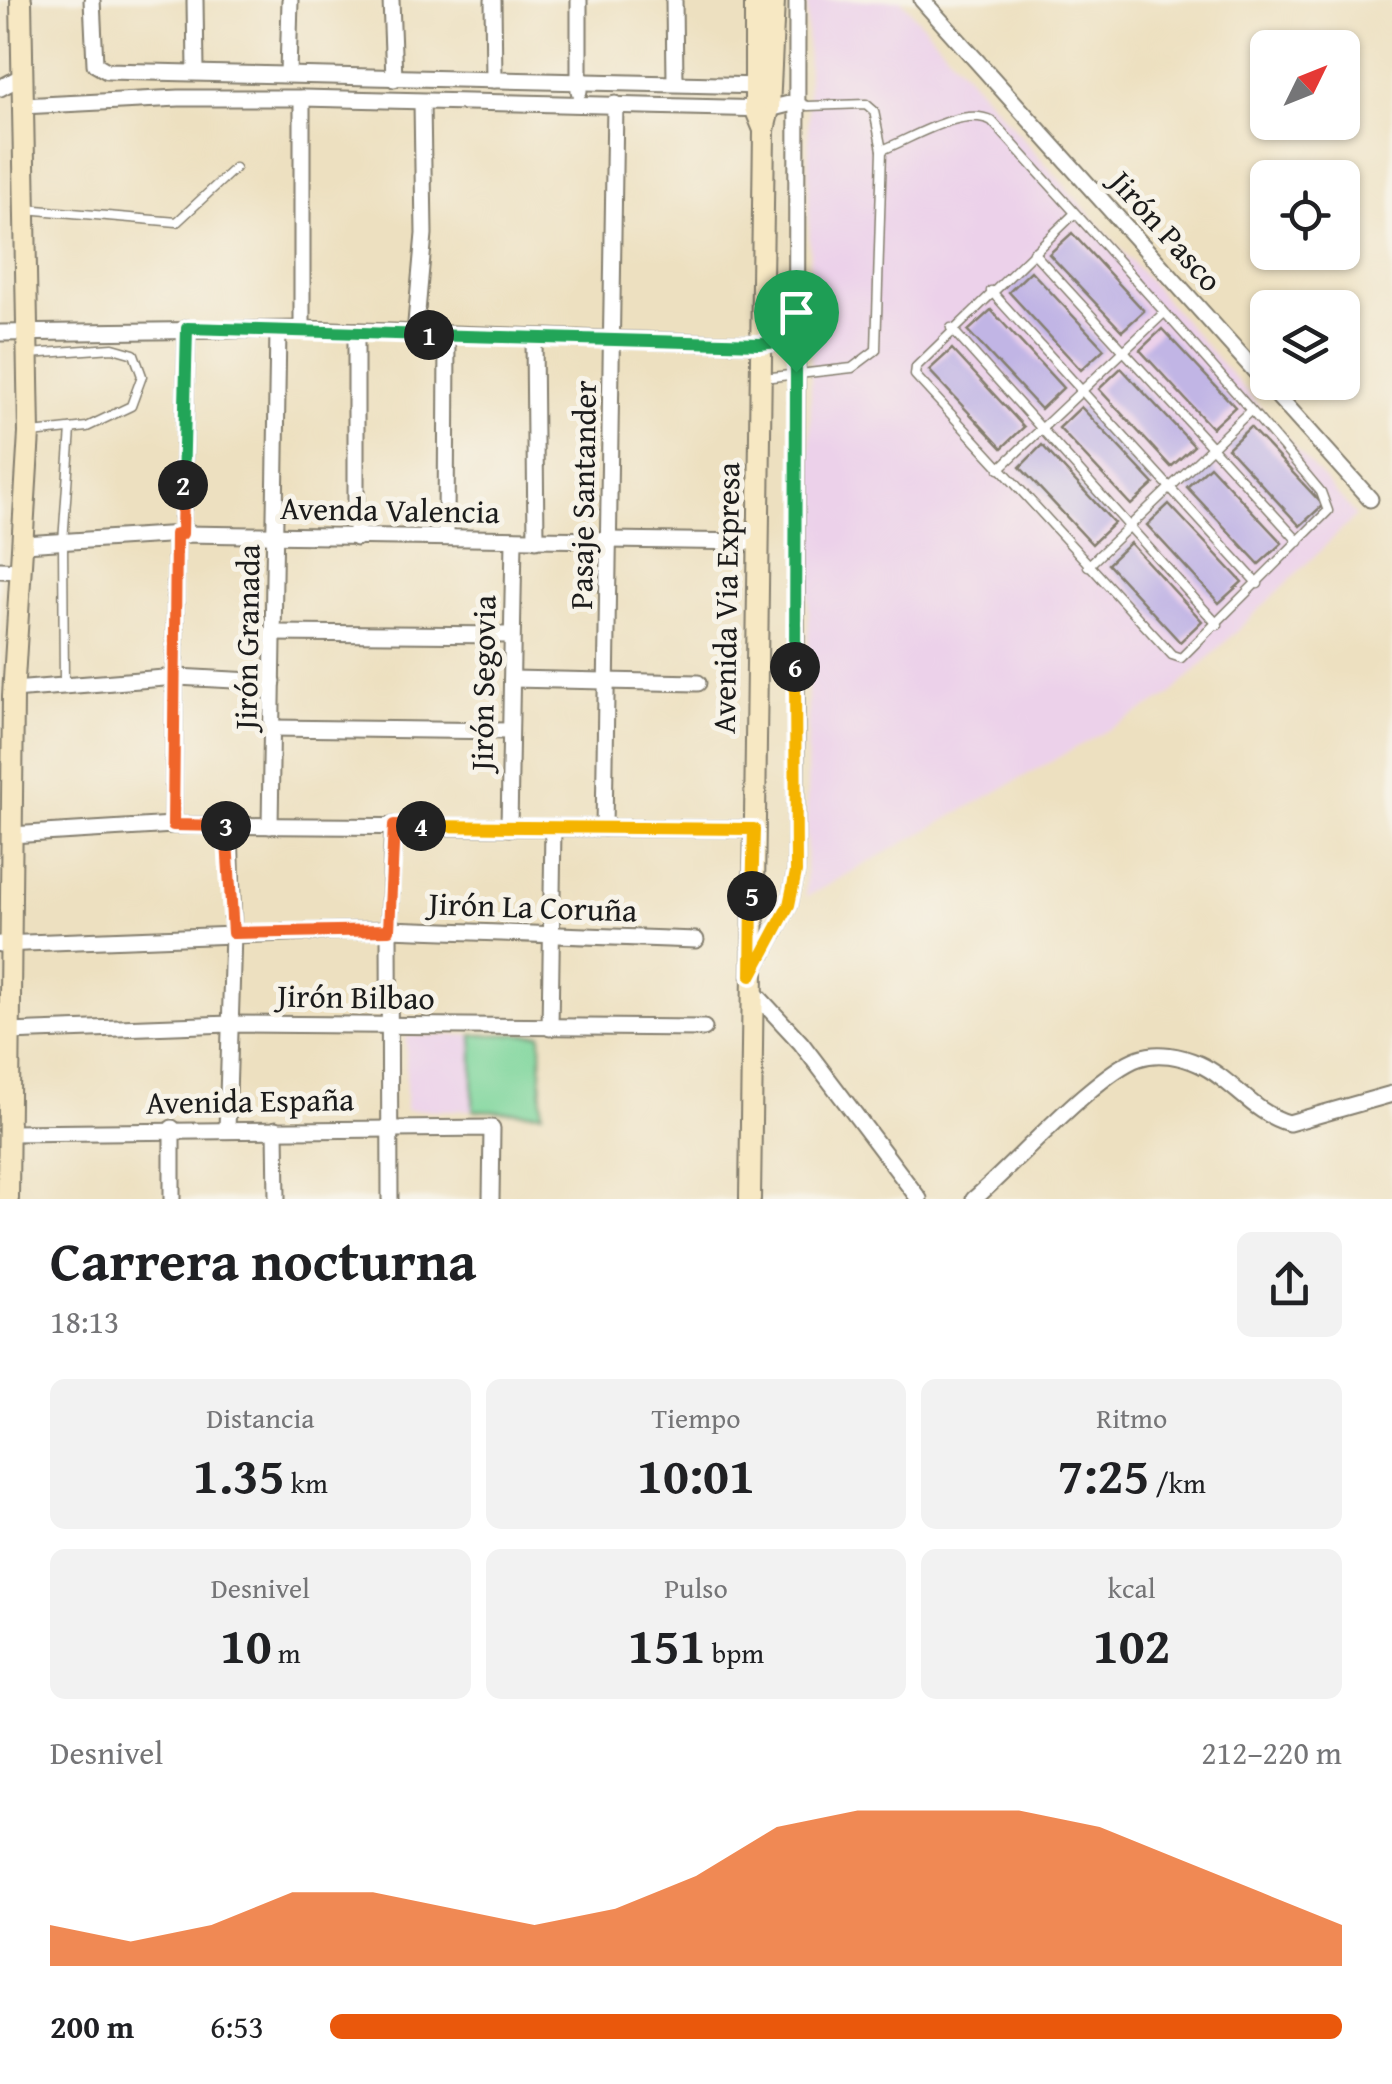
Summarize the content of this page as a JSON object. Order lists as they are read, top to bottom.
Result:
{
  "streets": {
    "main road": ["Avenida Via Expresa"],
    "street": [
      "Jirón Pasco",
      "Pasaje Santander",
      "Avenda Valencia",
      "Jirón Granada",
      "Jirón Segovia",
      "Jirón La Coruña",
      "Jirón Bilbao",
      "Avenida España"
    ]
  },
  "crossings": [
    ["Pasaje Santander", "Avenda Valencia"],
    ["Avenda Valencia", "Avenida Via Expresa"],
    ["Avenda Valencia", "Jirón Granada"],
    ["Avenda Valencia", "Jirón Segovia"]
  ],
  "north": "top right",
  "page": {
    "pins": [
      "1",
      "2",
      "6",
      "3",
      "4",
      "5"
    ],
    "heading": ["Carrera nocturna", "18:13"],
    "stats": [
      ["Distancia", "1.35 km"],
      ["Tiempo", "10:01"],
      ["Ritmo", "7:25 /km"],
      ["Desnivel", "10 m"],
      ["Pulso", "151 bpm"],
      ["kcal", "102"]
    ],
    "chart": ["Desnivel", "212–220 m"],
    "list": [
      {
        "name": "200 m",
        "note": "6:53"
      }
    ]
  }
}
